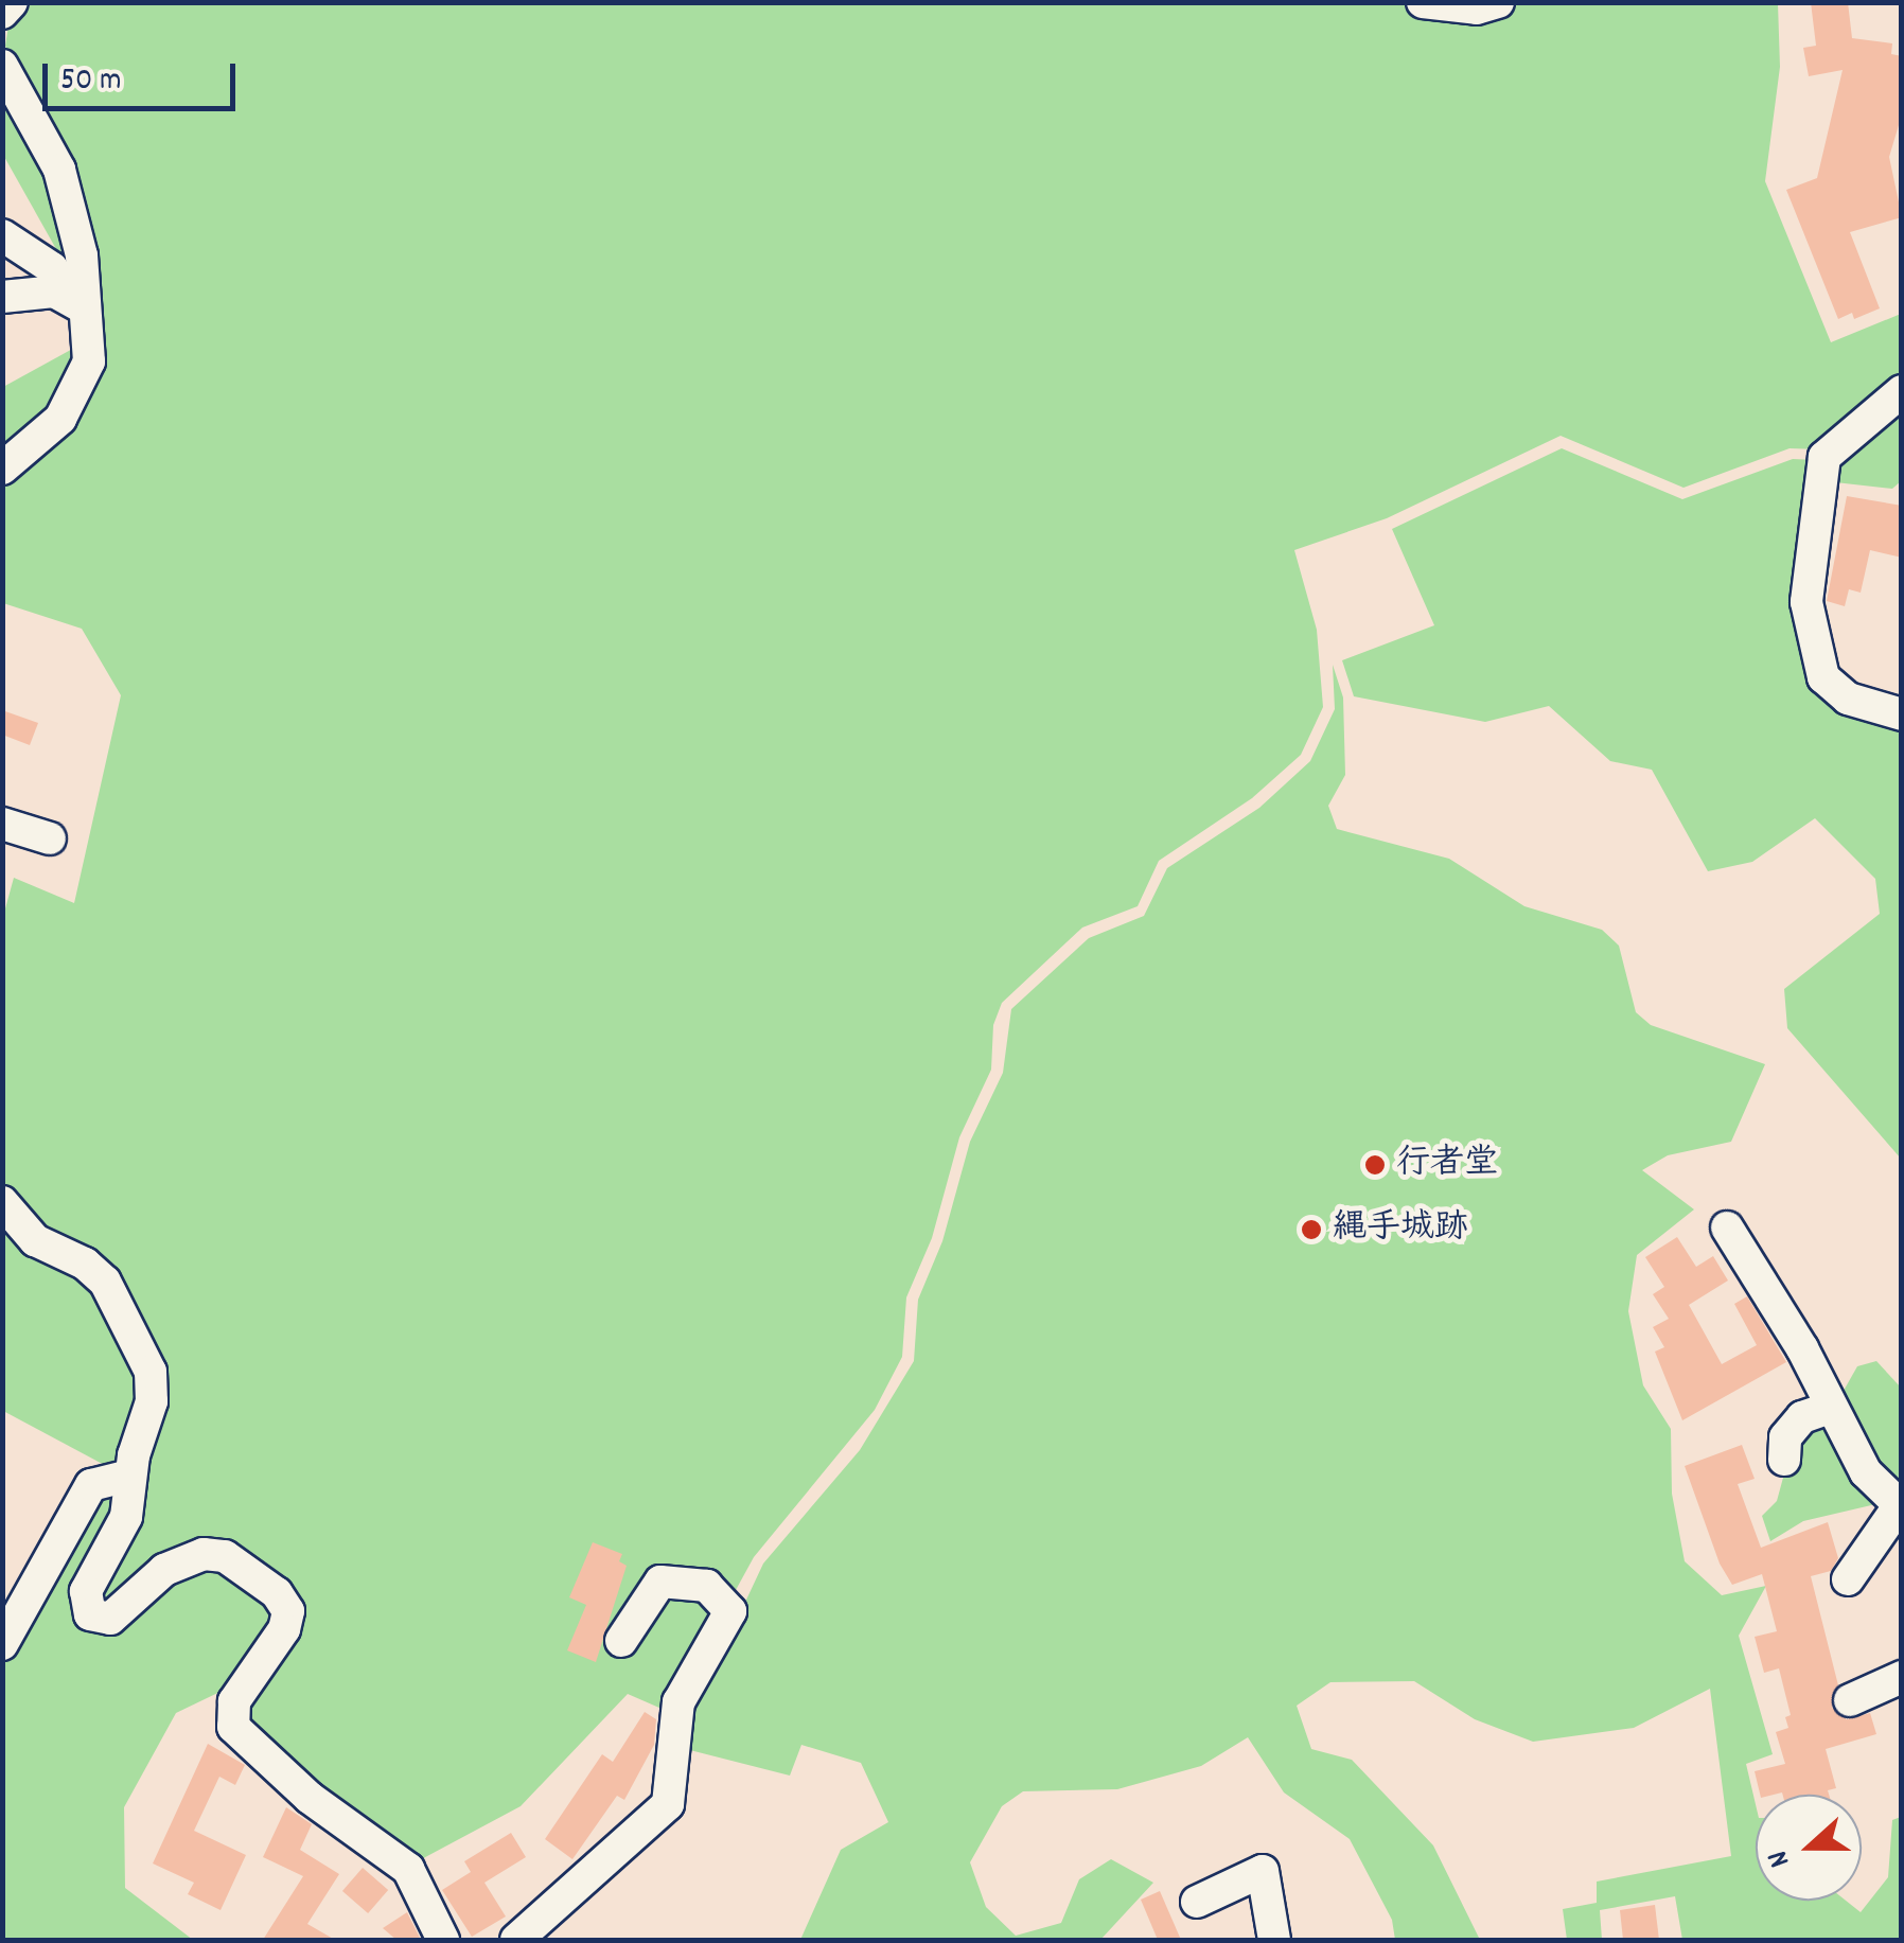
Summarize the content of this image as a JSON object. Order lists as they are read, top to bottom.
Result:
{
  "places": ["行者堂", "縄手城跡"],
  "scale_bar": "50 m",
  "north": "left"
}
